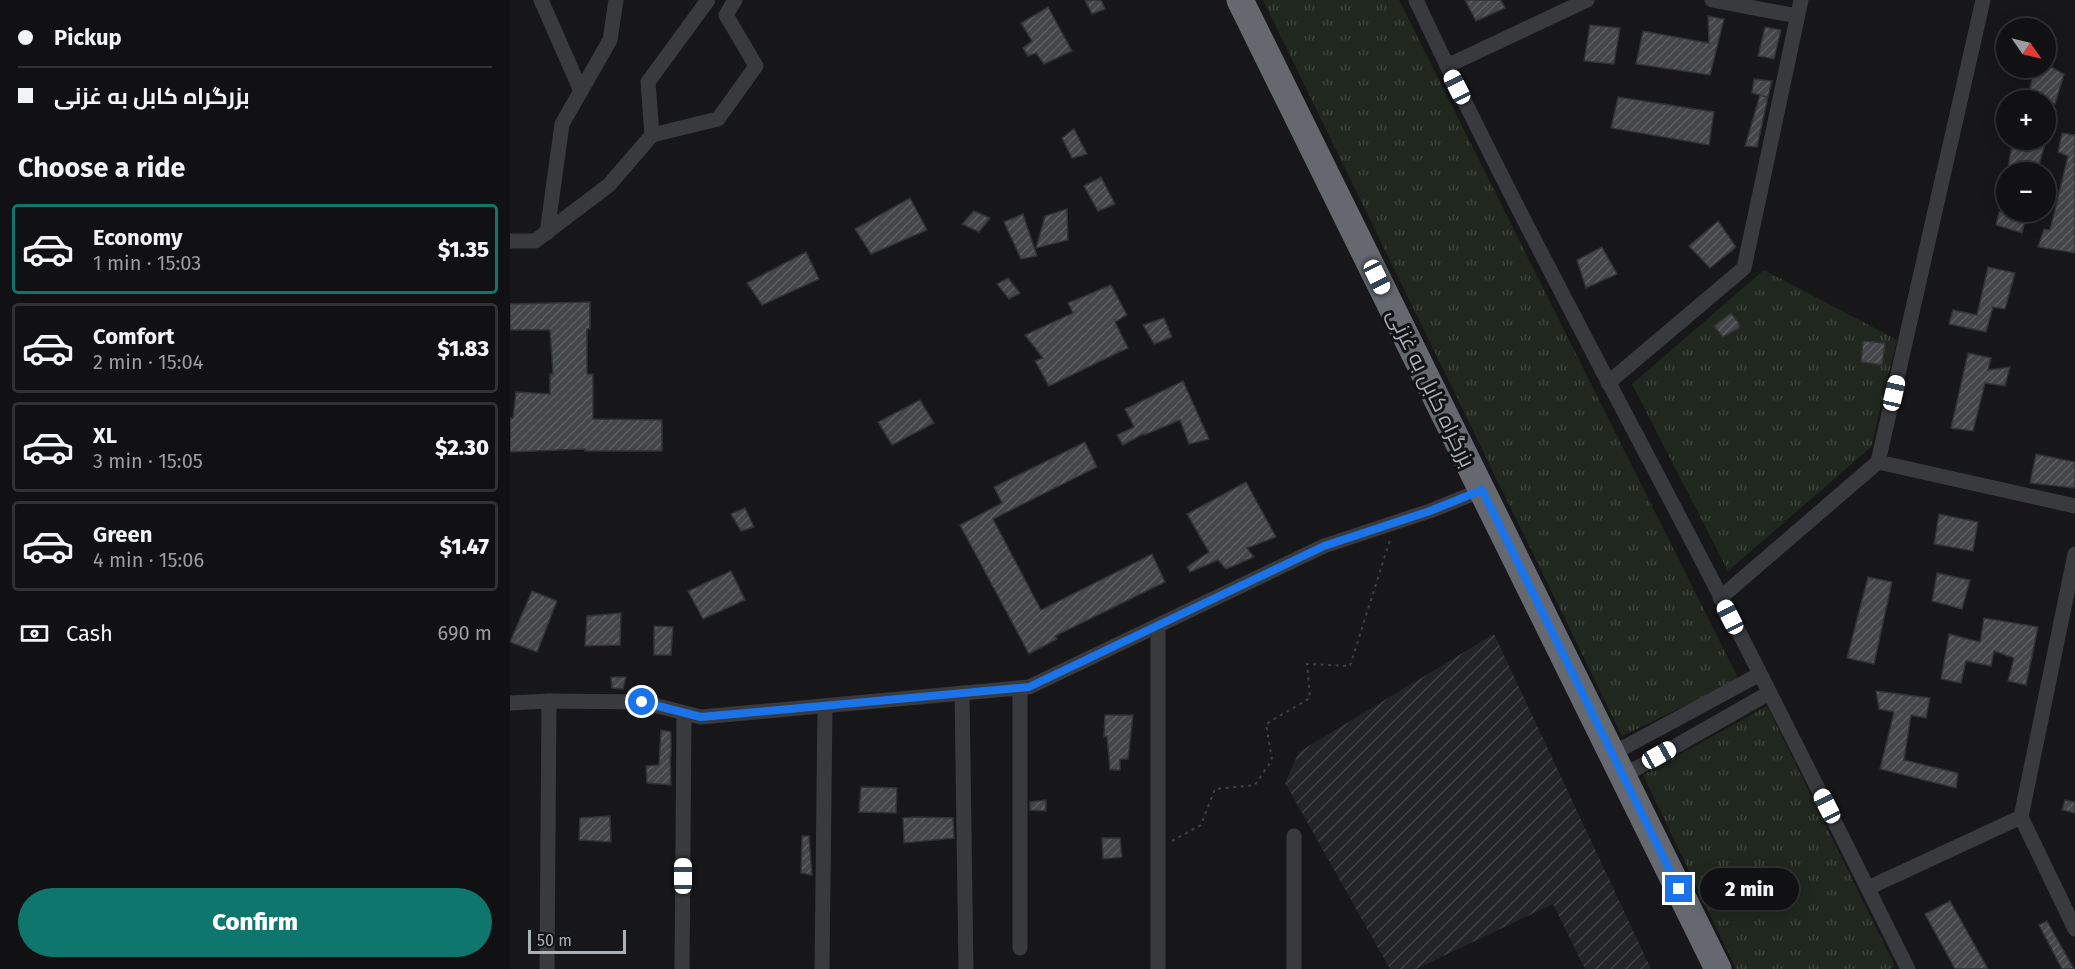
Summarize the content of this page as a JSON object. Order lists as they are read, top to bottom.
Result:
{
  "streets": {
    "highway": ["بزرگراه کابل به غزنی"]
  },
  "scale_bar": "50 m",
  "north": "bottom right",
  "page": {
    "banner": ["Pickup", "بزرگراه کابل به غزنی"],
    "map_buttons": ["+", "−"],
    "heading": "Choose a ride",
    "list": [
      {
        "name": "Economy",
        "note": "1 min · 15:03",
        "value": "$1.35"
      },
      {
        "name": "Comfort",
        "note": "2 min · 15:04",
        "value": "$1.83"
      },
      {
        "name": "XL",
        "note": "3 min · 15:05",
        "value": "$2.30"
      },
      {
        "name": "Green",
        "note": "4 min · 15:06",
        "value": "$1.47"
      }
    ],
    "pay": ["Cash", "690 m"],
    "bubble": "2 min",
    "buttons": "Confirm",
    "scale": "50 m"
  }
}
